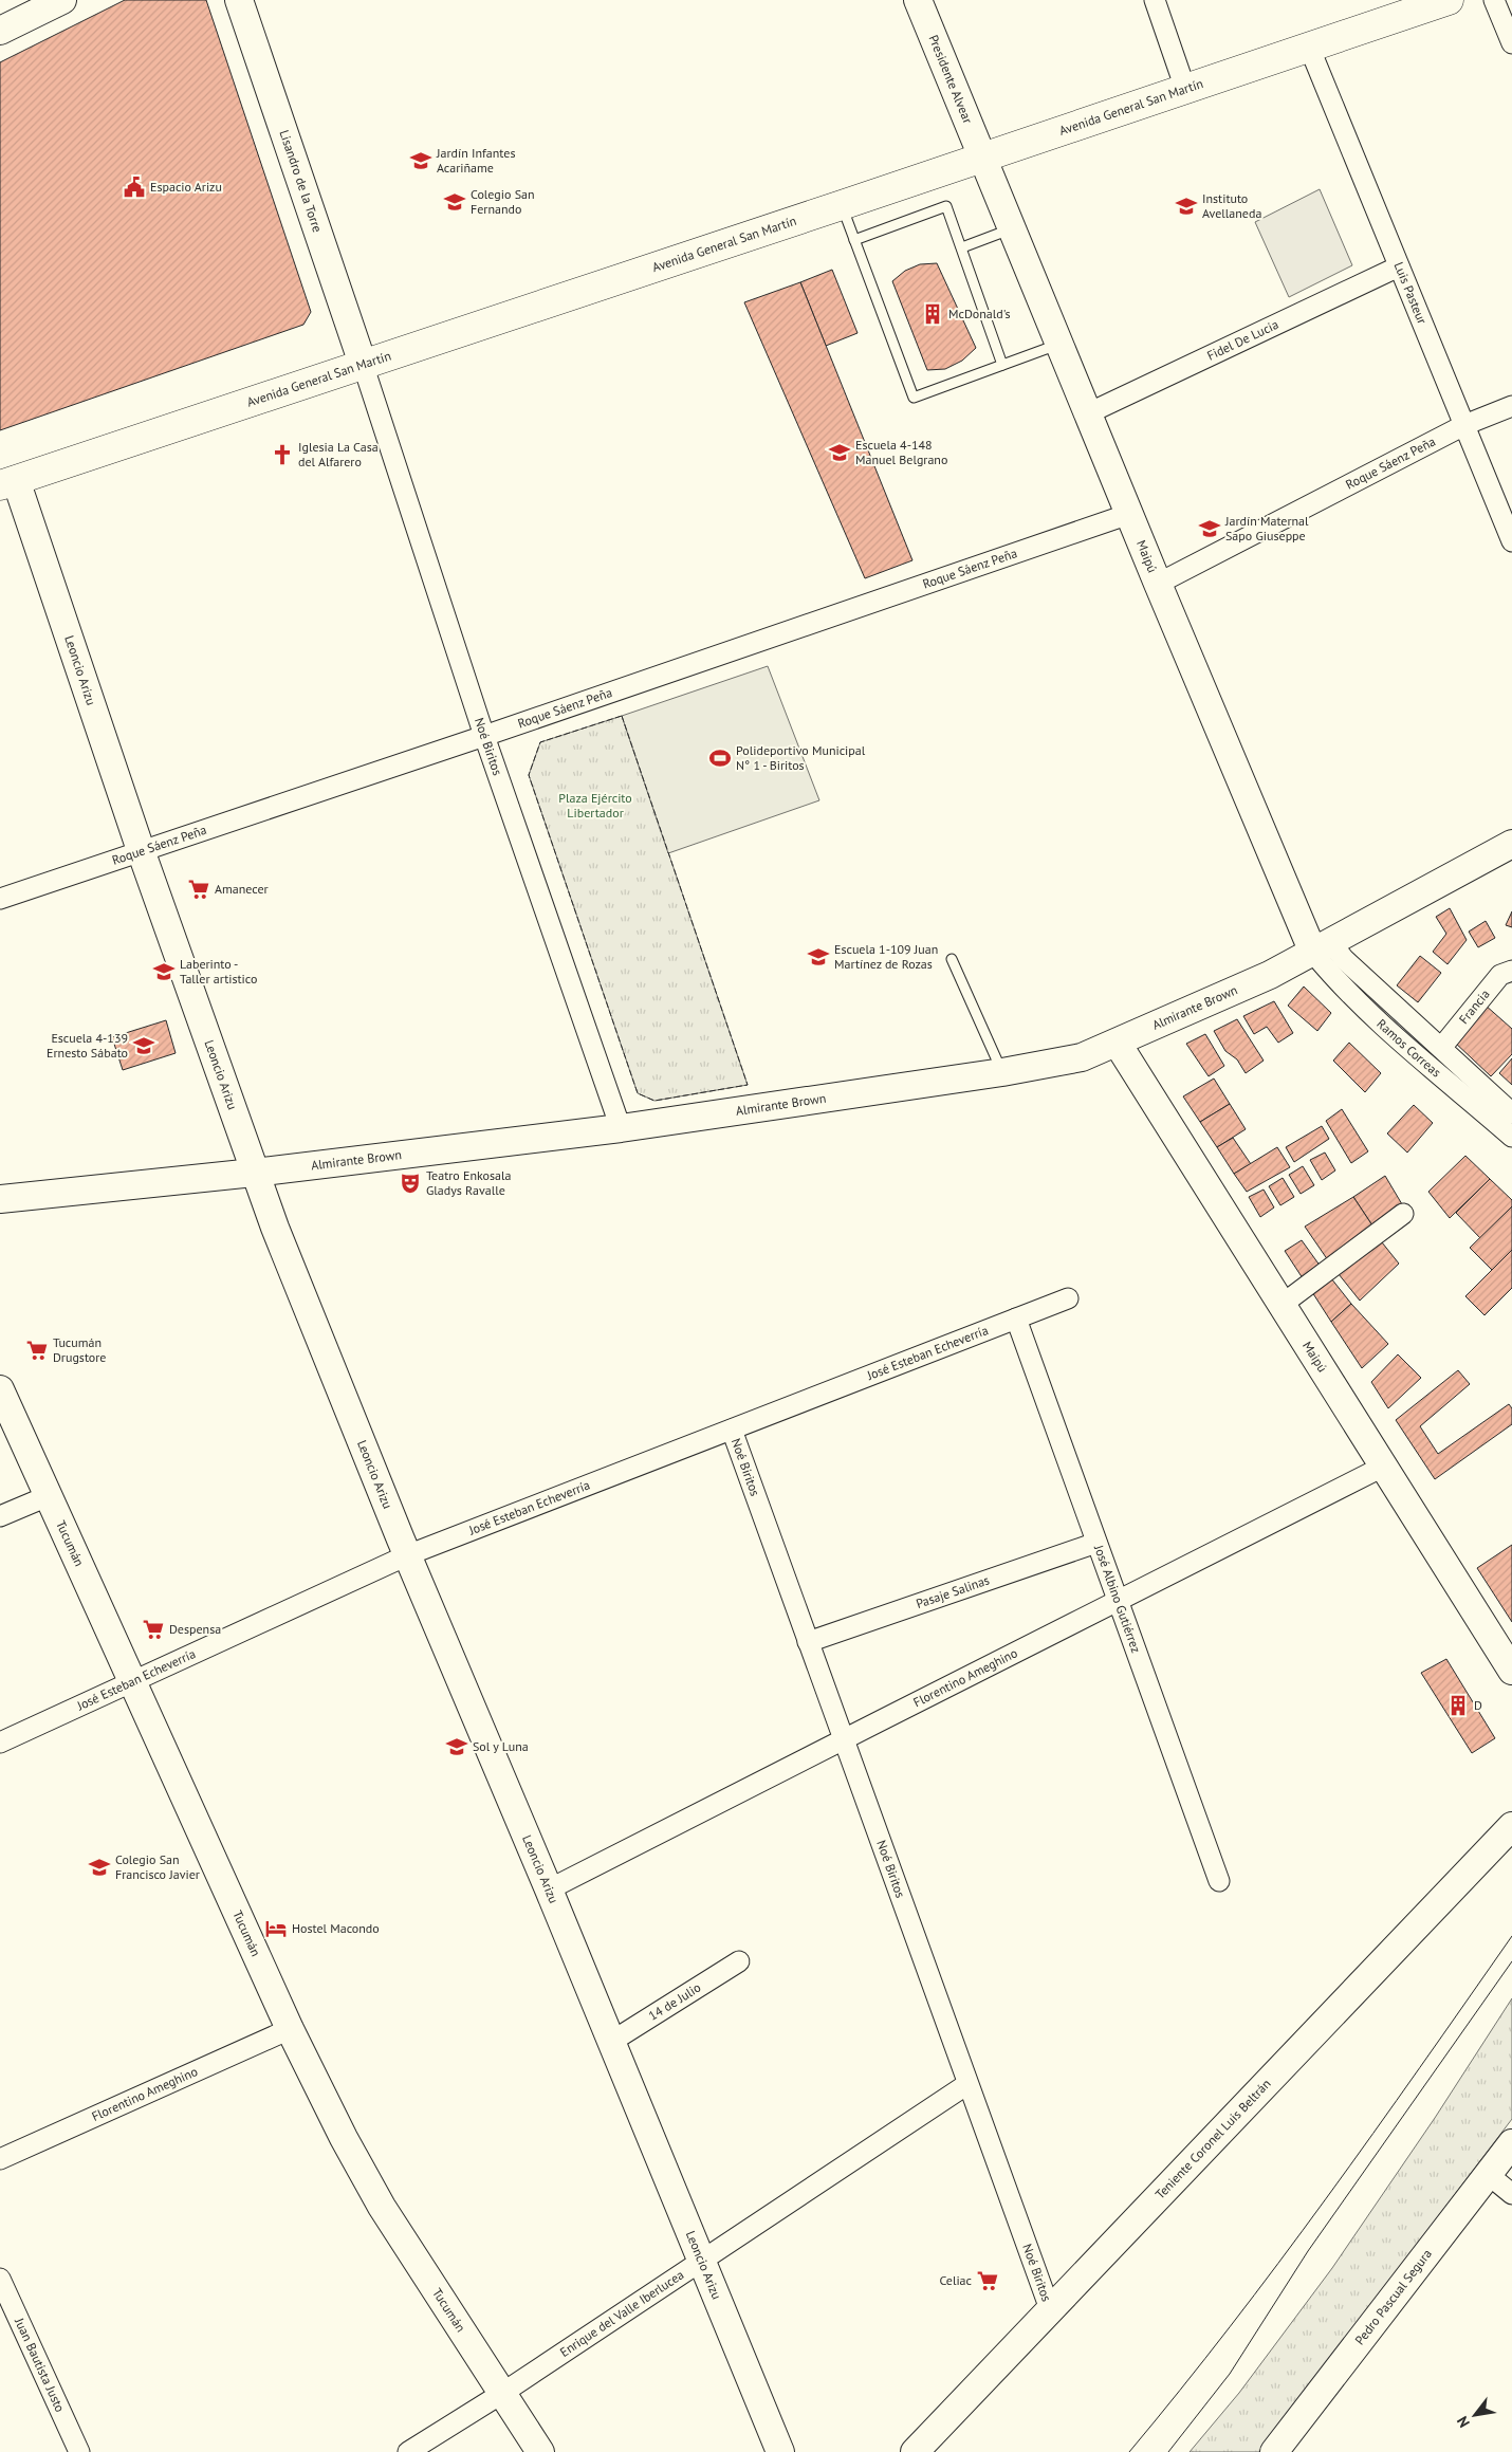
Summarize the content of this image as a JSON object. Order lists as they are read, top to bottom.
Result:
{
  "streets": {
    "main road": ["Avenida General San Martín"],
    "street": [
      "Presidente Alvear",
      "Lisandro de la Torre",
      "Luis Pasteur",
      "Fidel De Lucia",
      "Roque Sáenz Peña",
      "Maipú",
      "Leoncio Arizu",
      "Noé Biritos",
      "Francia",
      "Almirante Brown",
      "Ramos Correas",
      "José Esteban Echeverría",
      "Tucumán",
      "Pasaje Salinas",
      "José Albino Gutiérrez",
      "Florentino Ameghino",
      "14 de Julio",
      "Teniente Coronel Luis Beltrán",
      "Pedro Pascual Segura",
      "Enrique del Valle Iberlucea",
      "Juan Bautista Justo"
    ]
  },
  "crossings": [
    ["Presidente Alvear", "Avenida General San Martín"],
    ["Presidente Alvear", "Maipú"],
    ["Avenida General San Martín", "Lisandro de la Torre"],
    ["Avenida General San Martín", "Luis Pasteur"],
    ["Avenida General San Martín", "Maipú"],
    ["Avenida General San Martín", "Leoncio Arizu"],
    ["Avenida General San Martín", "Noé Biritos"],
    ["Lisandro de la Torre", "Noé Biritos"],
    ["Luis Pasteur", "Fidel De Lucia"],
    ["Luis Pasteur", "Roque Sáenz Peña"],
    ["Fidel De Lucia", "Maipú"],
    ["Roque Sáenz Peña", "Maipú"],
    ["Roque Sáenz Peña", "Leoncio Arizu"],
    ["Roque Sáenz Peña", "Noé Biritos"],
    ["Maipú", "Almirante Brown"],
    ["Maipú", "Ramos Correas"],
    ["Maipú", "Florentino Ameghino"],
    ["Leoncio Arizu", "Almirante Brown"],
    ["Leoncio Arizu", "José Esteban Echeverría"],
    ["Leoncio Arizu", "Florentino Ameghino"],
    ["Leoncio Arizu", "14 de Julio"],
    ["Leoncio Arizu", "Enrique del Valle Iberlucea"],
    ["Noé Biritos", "Almirante Brown"],
    ["Noé Biritos", "José Esteban Echeverría"],
    ["Noé Biritos", "Pasaje Salinas"],
    ["Noé Biritos", "Florentino Ameghino"],
    ["Noé Biritos", "Teniente Coronel Luis Beltrán"],
    ["Noé Biritos", "Enrique del Valle Iberlucea"],
    ["Francia", "Ramos Correas"],
    ["Almirante Brown", "Ramos Correas"],
    ["José Esteban Echeverría", "Tucumán"],
    ["José Esteban Echeverría", "José Albino Gutiérrez"],
    ["Tucumán", "Florentino Ameghino"],
    ["Tucumán", "Enrique del Valle Iberlucea"],
    ["Pasaje Salinas", "José Albino Gutiérrez"],
    ["José Albino Gutiérrez", "Florentino Ameghino"]
  ],
  "parks": ["Plaza Ejército Libertador"],
  "places": {
    "school or university": [
      "Jardín Infantes Acariñame",
      "Colegio San Fernando",
      "Instituto Avellaneda",
      "Escuela 4-148 Manuel Belgrano",
      "Jardín Maternal Sapo Giuseppe",
      "Escuela 1-109 Juan Martínez de Rozas",
      "Laberinto - Taller artistico",
      "Escuela 4-139 Ernesto Sábato",
      "Sol y Luna",
      "Colegio San Francisco Javier"
    ],
    "public building": ["Espacio Arizu"],
    "building": ["McDonald's", "D"],
    "church": ["Iglesia La Casa del Alfarero"],
    "sports": ["Polideportivo Municipal N° 1 - Biritos"],
    "supermarket": [
      "Amanecer",
      "Tucumán Drugstore",
      "Despensa",
      "Celiac"
    ],
    "theatre": ["Teatro Enkosala Gladys Ravalle"],
    "hotel": ["Hostel Macondo"]
  },
  "north": "bottom left"
}
